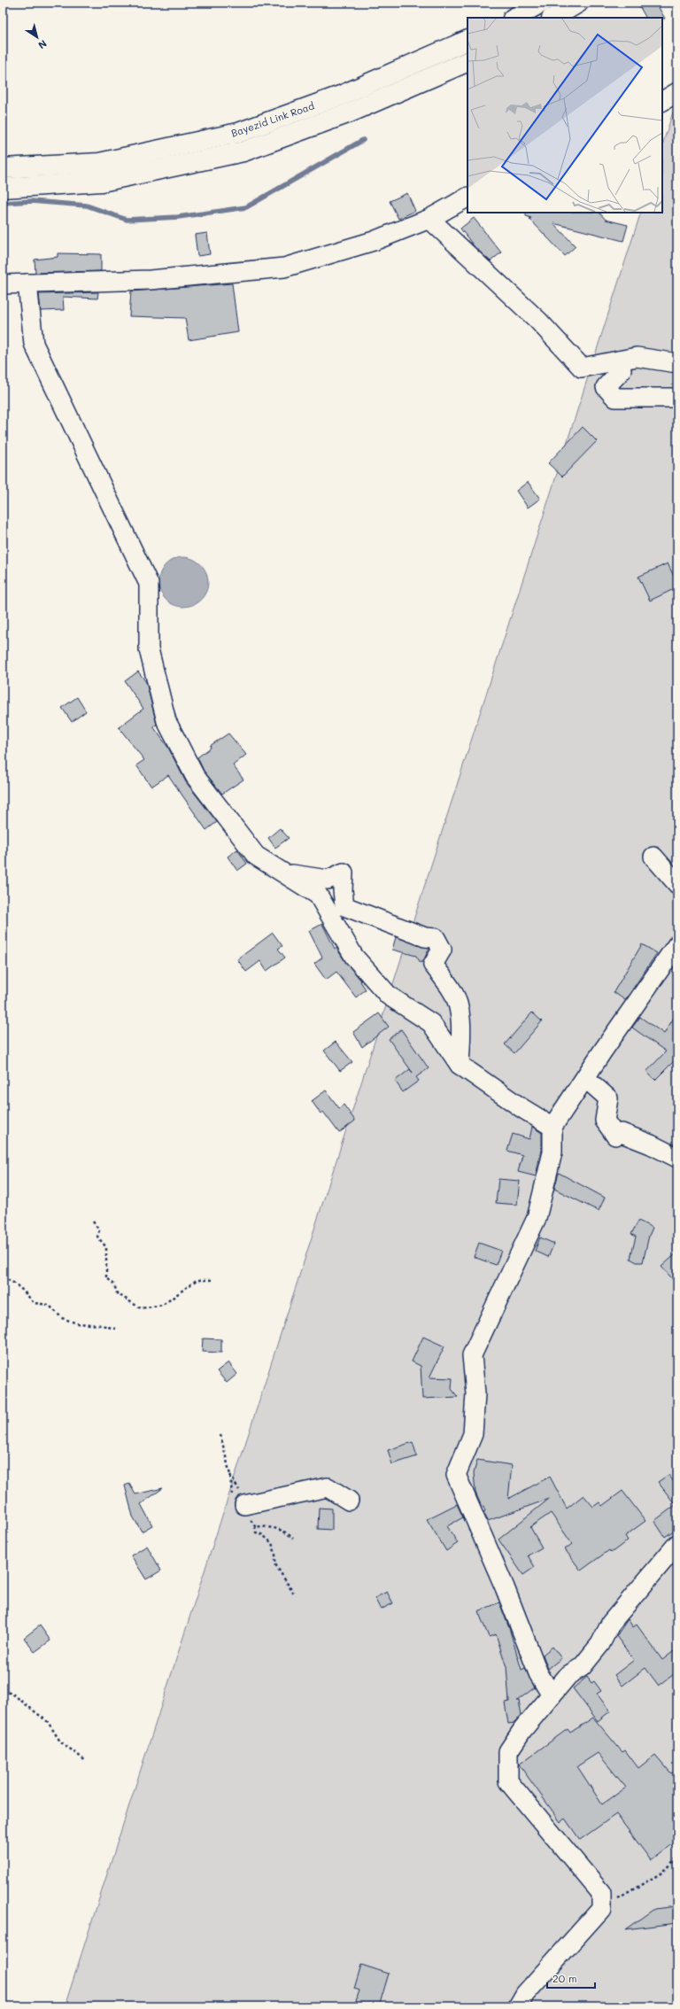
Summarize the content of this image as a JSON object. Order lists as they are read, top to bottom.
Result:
{
  "streets": {
    "main road": ["Bayezid Link Road"]
  },
  "scale_bar": "20 m",
  "north": "bottom right"
}
